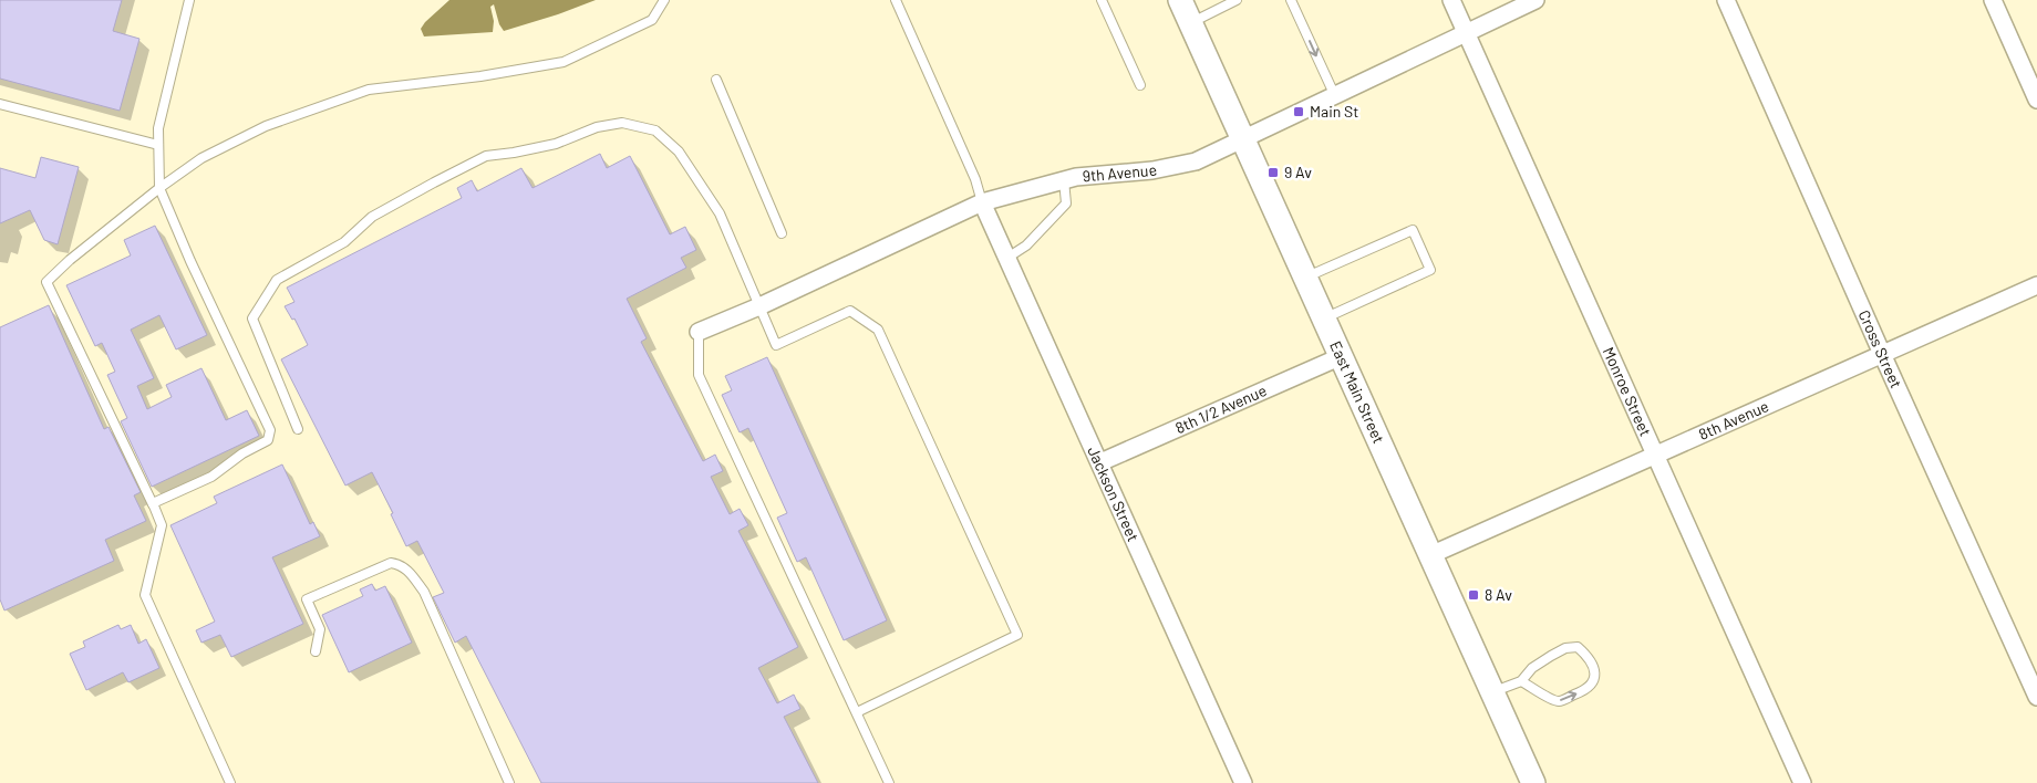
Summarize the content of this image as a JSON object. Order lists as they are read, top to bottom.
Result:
{
  "streets": {
    "main road": ["East Main Street"],
    "street": [
      "9th Avenue",
      "Cross Street",
      "Monroe Street",
      "8th 1/2 Avenue",
      "8th Avenue",
      "Jackson Street"
    ]
  },
  "crossings": [
    ["9th Avenue", "East Main Street"],
    ["9th Avenue", "Monroe Street"],
    ["9th Avenue", "Jackson Street"],
    ["Cross Street", "8th Avenue"],
    ["East Main Street", "8th 1/2 Avenue"],
    ["East Main Street", "8th Avenue"],
    ["Monroe Street", "8th Avenue"],
    ["8th 1/2 Avenue", "Jackson Street"]
  ],
  "places": {
    "transit": ["Main St", "9 Av", "8 Av"]
  }
}
